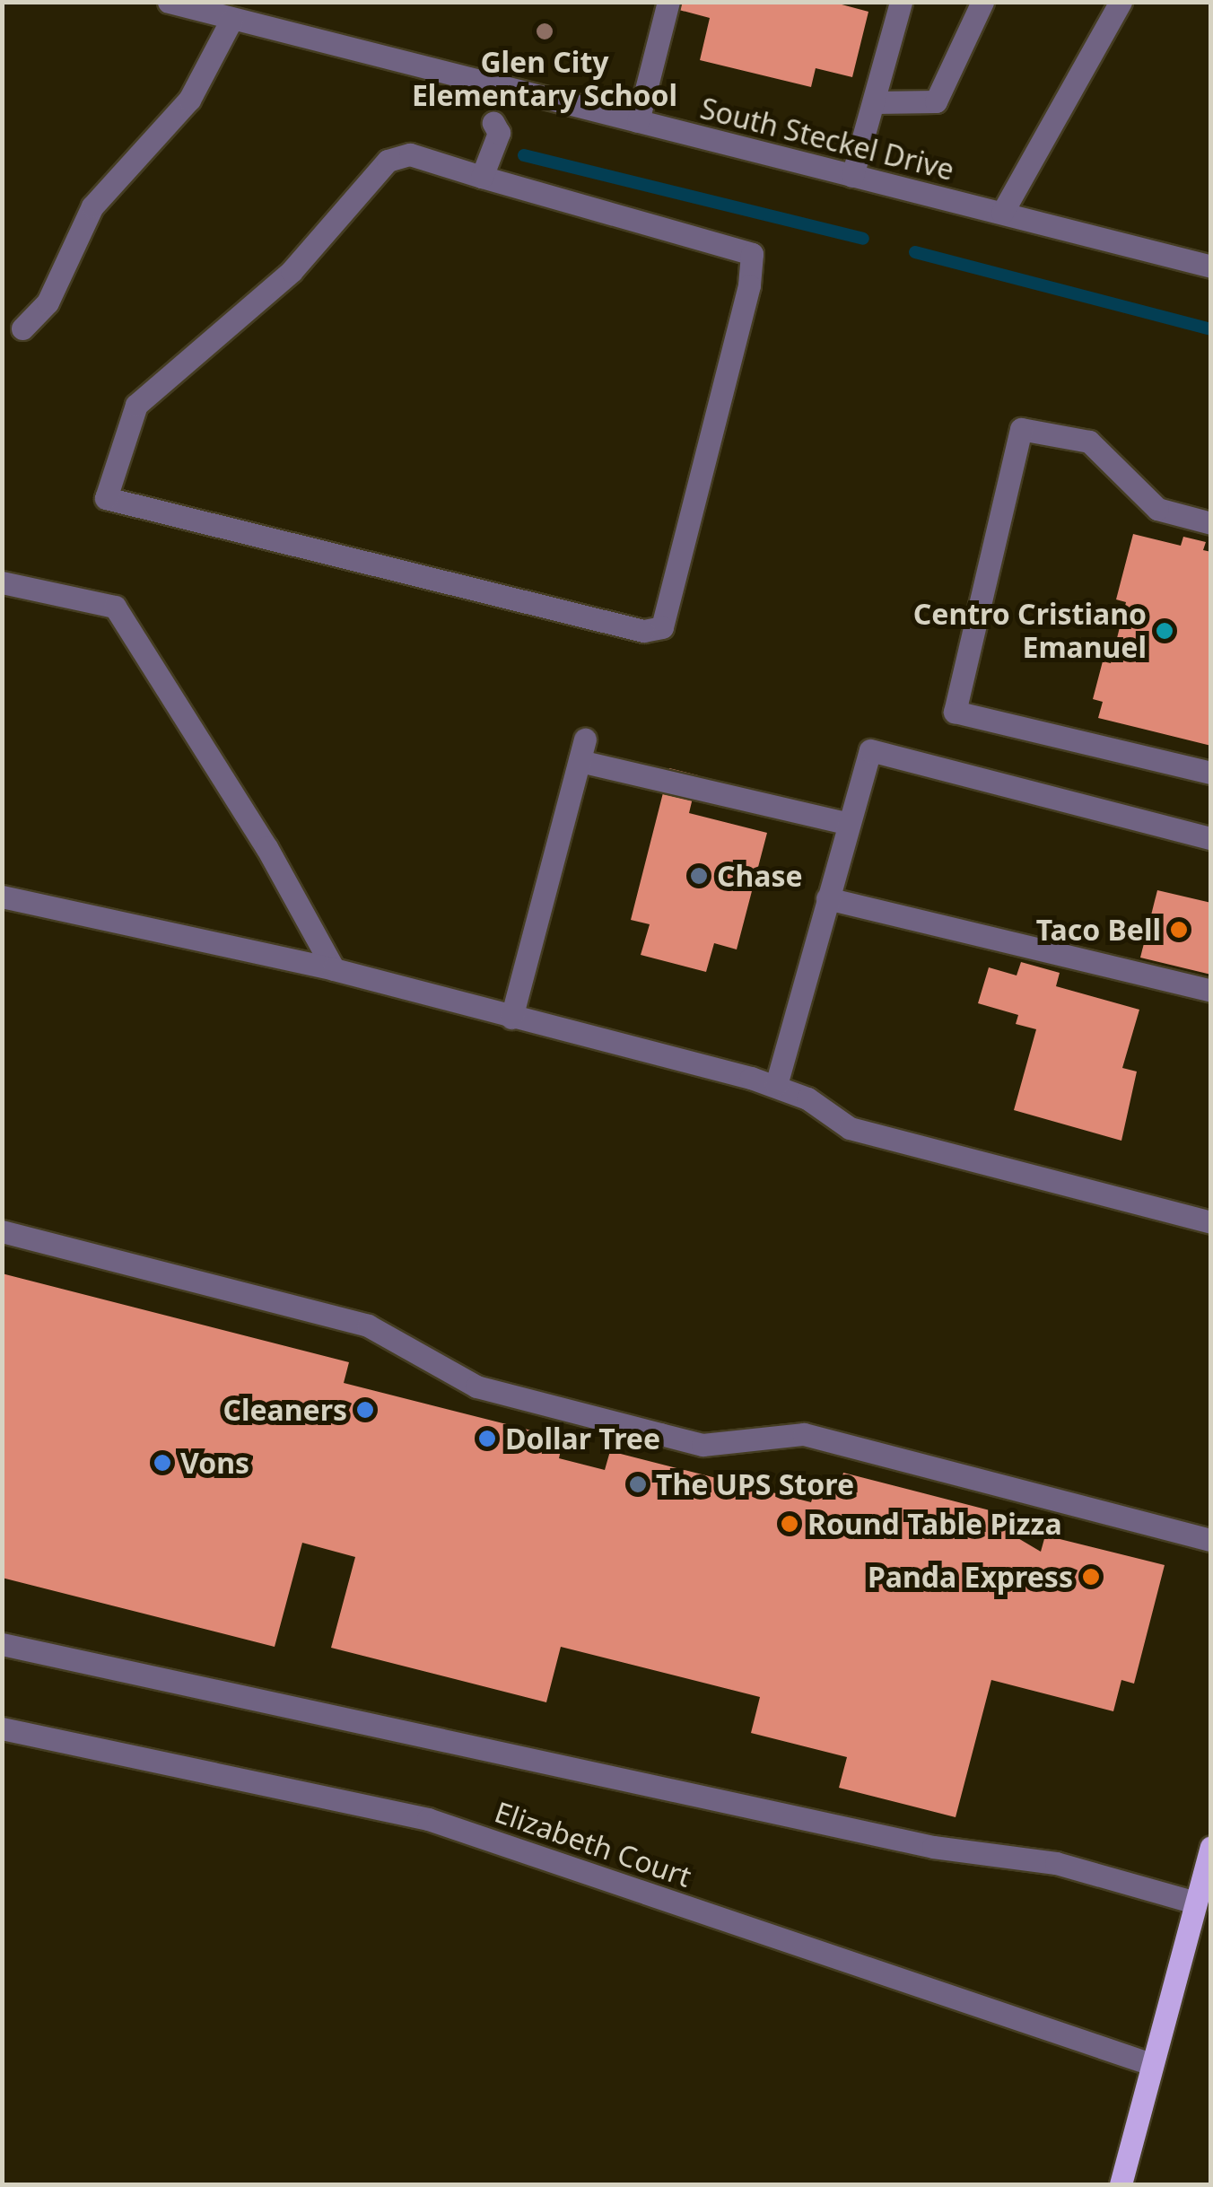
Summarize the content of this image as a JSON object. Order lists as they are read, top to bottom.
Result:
{
  "streets": {
    "street": ["South Steckel Drive", "Elizabeth Court"]
  },
  "places": [
    "Glen City Elementary School",
    "Centro Cristiano Emanuel",
    "Chase",
    "Taco Bell",
    "Cleaners",
    "Dollar Tree",
    "Vons",
    "The UPS Store",
    "Round Table Pizza",
    "Panda Express"
  ]
}
